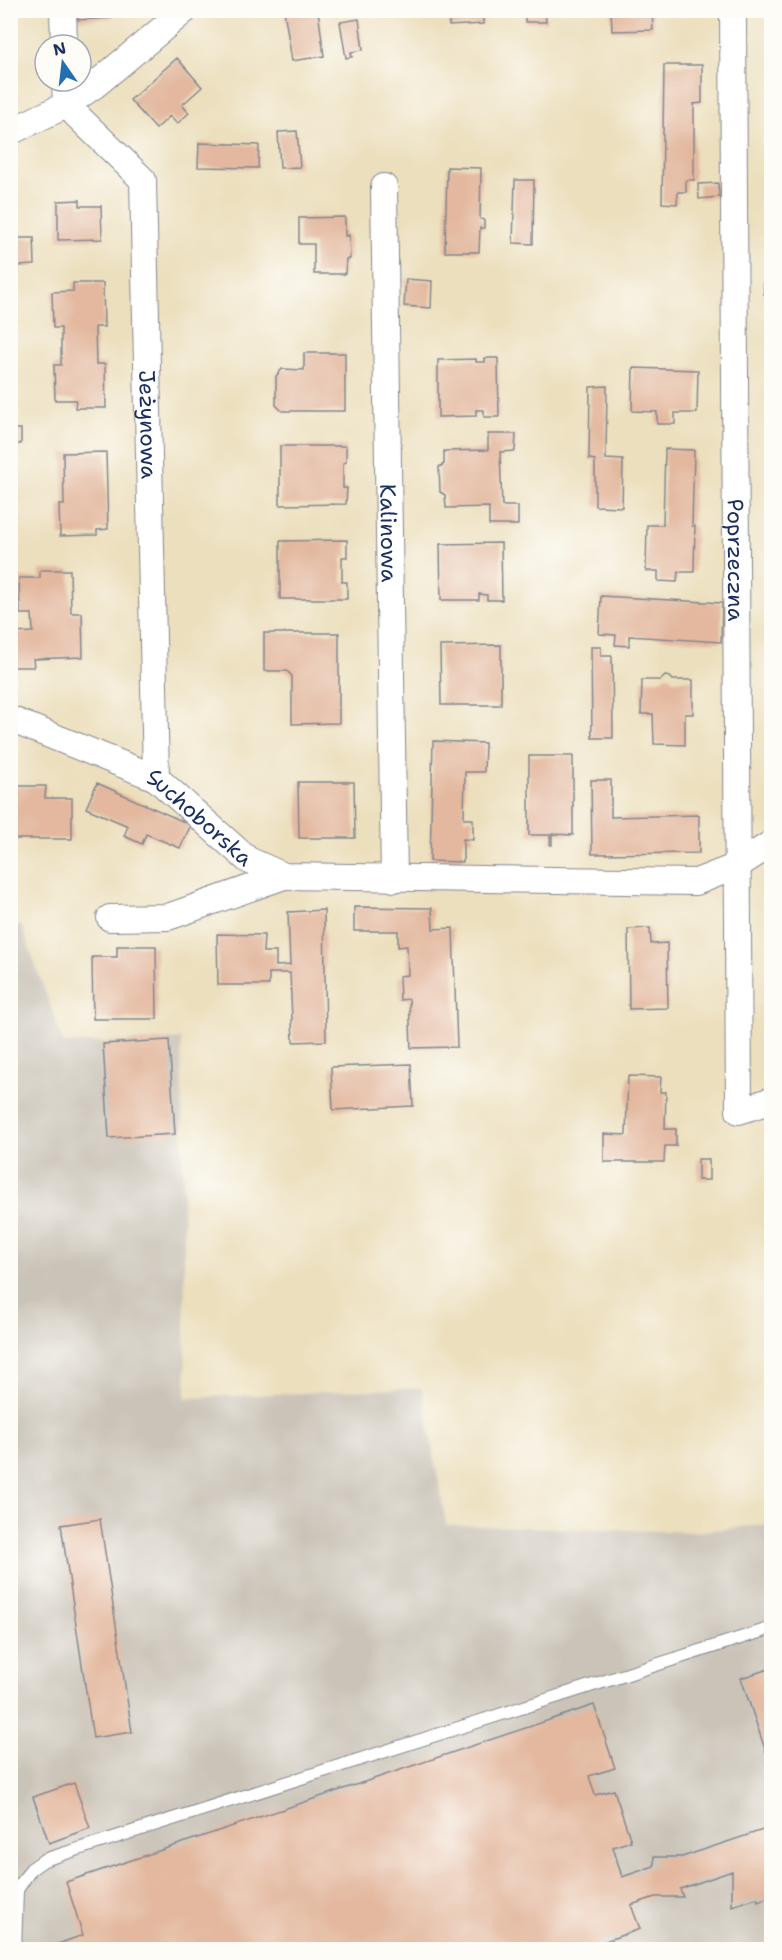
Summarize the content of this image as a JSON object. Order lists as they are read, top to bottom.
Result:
{
  "streets": {
    "street": [
      "Jeżynowa",
      "Kalinowa",
      "Poprzeczna",
      "Suchoborska"
    ]
  },
  "crossings": [
    ["Jeżynowa", "Suchoborska"],
    ["Kalinowa", "Suchoborska"],
    ["Poprzeczna", "Suchoborska"]
  ],
  "north": "top"
}
